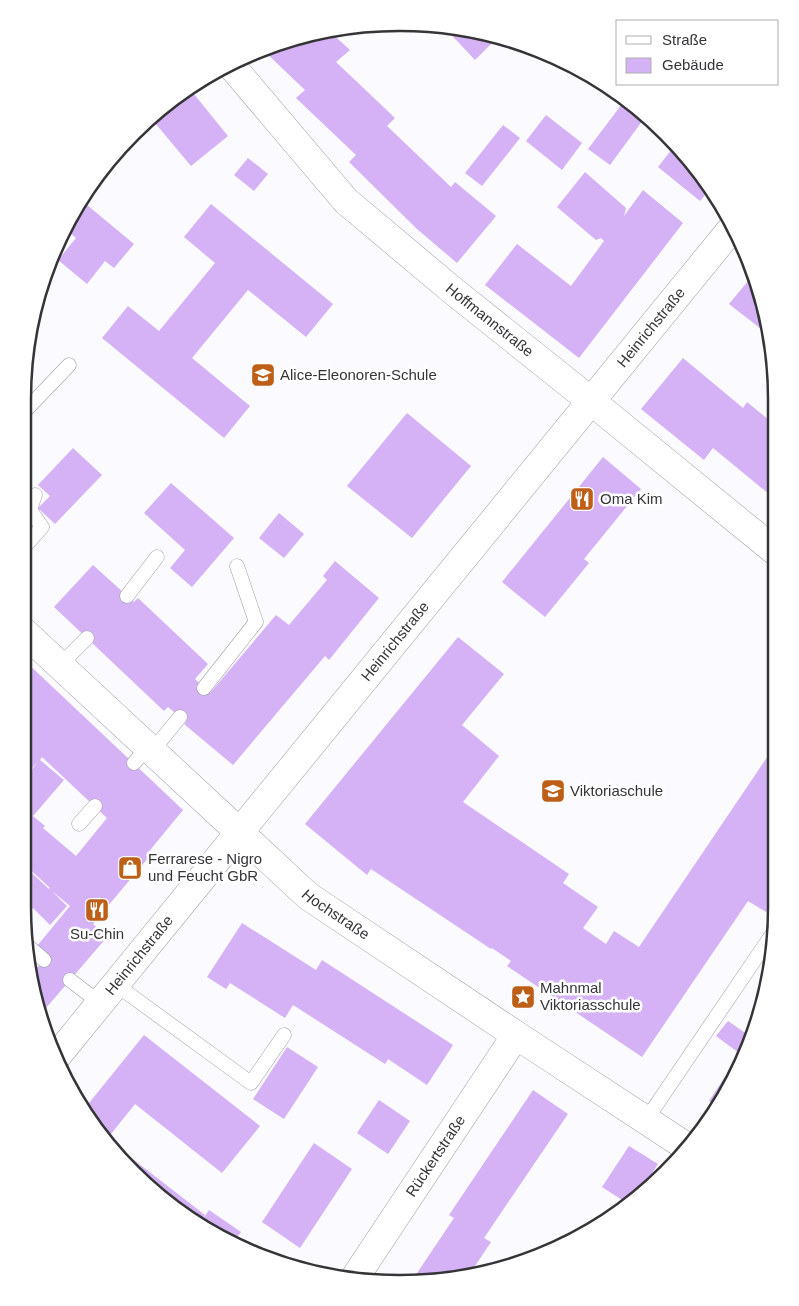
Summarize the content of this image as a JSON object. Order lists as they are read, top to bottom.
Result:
{
  "streets": {
    "street": [
      "Hoffmannstraße",
      "Heinrichstraße",
      "Hochstraße",
      "Rückertstraße"
    ]
  },
  "crossings": [
    ["Hoffmannstraße", "Heinrichstraße"],
    ["Heinrichstraße", "Hochstraße"],
    ["Hochstraße", "Rückertstraße"]
  ],
  "places": {
    "school or university": ["Alice-Eleonoren-Schule", "Viktoriaschule"],
    "restaurant": ["Oma Kim", "Su-Chin"],
    "shop": ["Ferrarese - Nigro und Feucht GbR"],
    "place": ["Mahnmal Viktoriasschule"]
  },
  "legend": ["Straße", "Gebäude"]
}
